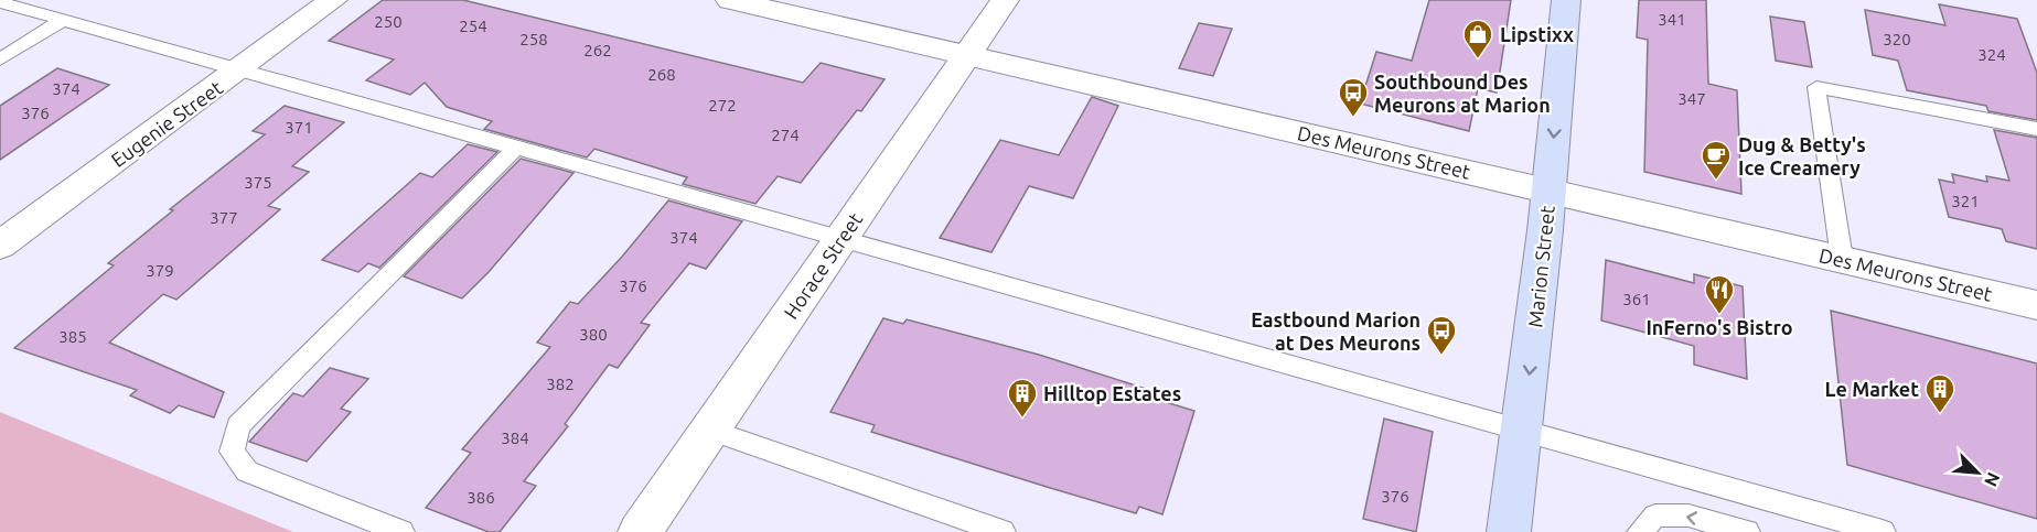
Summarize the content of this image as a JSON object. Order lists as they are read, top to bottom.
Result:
{
  "streets": {
    "main road": ["Marion Street"],
    "street": ["Eugenie Street", "Des Meurons Street", "Horace Street"]
  },
  "crossings": [
    ["Des Meurons Street", "Horace Street"],
    ["Des Meurons Street", "Marion Street"]
  ],
  "one_way": ["Marion Street"],
  "places": {
    "shop": ["Lipstixx"],
    "bus stop": ["Southbound Des Meurons at Marion", "Eastbound Marion at Des Meurons"],
    "cafe": ["Dug & Betty's Ice Creamery"],
    "restaurant": ["InFerno's Bistro"],
    "building": ["Le Market", "Hilltop Estates"]
  },
  "house_numbers": [
    "341",
    "250",
    "254",
    "258",
    "320",
    "262",
    "324",
    "268",
    "374",
    "347",
    "272",
    "376",
    "371",
    "274",
    "375",
    "321",
    "377",
    "374",
    "379",
    "376",
    "361",
    "380",
    "385",
    "382",
    "384",
    "376",
    "386"
  ],
  "north": "bottom right"
}
